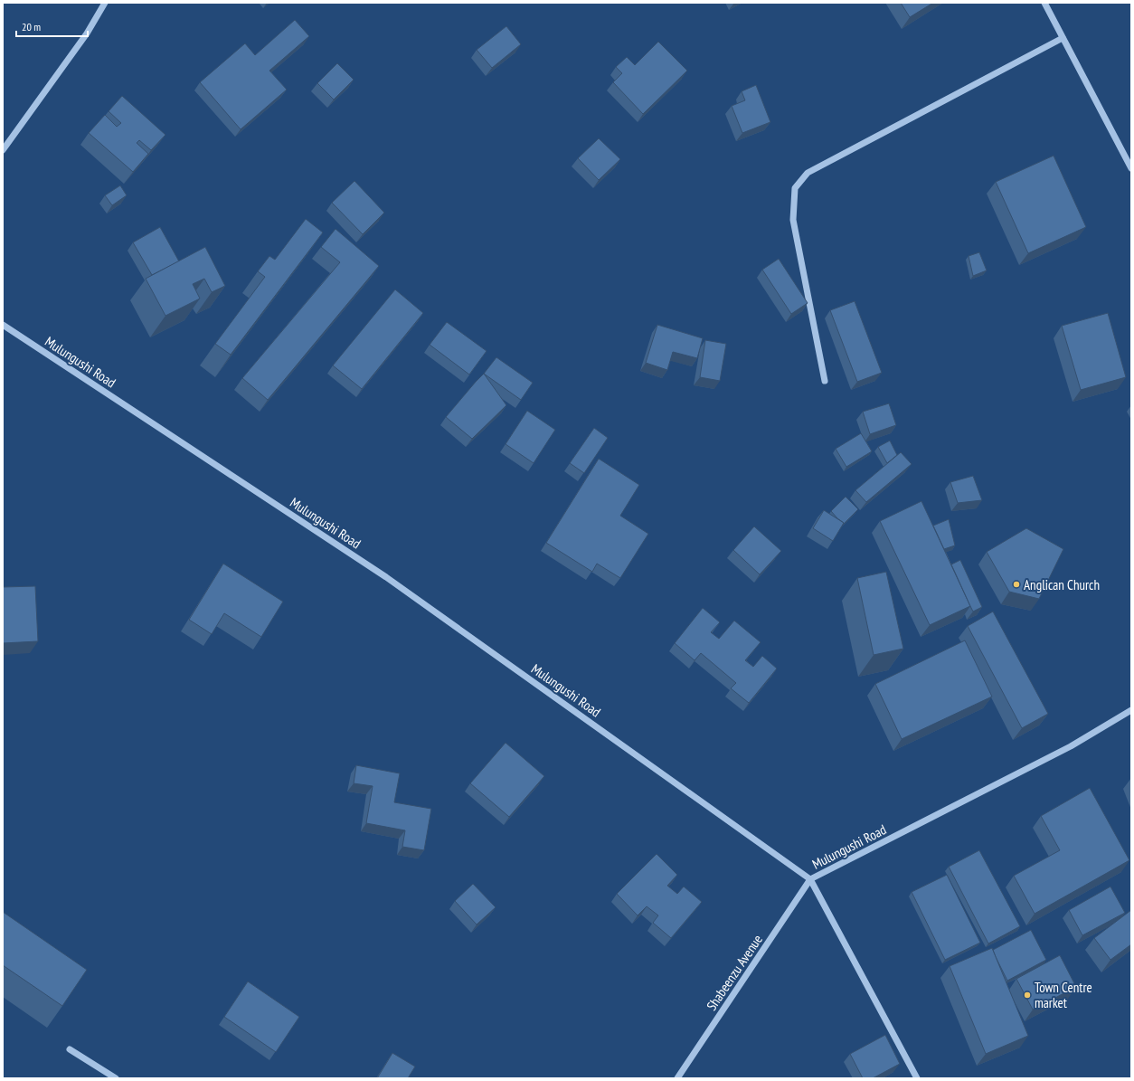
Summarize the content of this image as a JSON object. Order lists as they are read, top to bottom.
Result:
{
  "streets": {
    "street": ["Mulungushi Road", "Shabeenzu Avenue"]
  },
  "crossings": [
    ["Mulungushi Road", "Shabeenzu Avenue"]
  ],
  "places": ["Anglican Church", "Town Centre market"],
  "scale_bar": "20 m"
}
